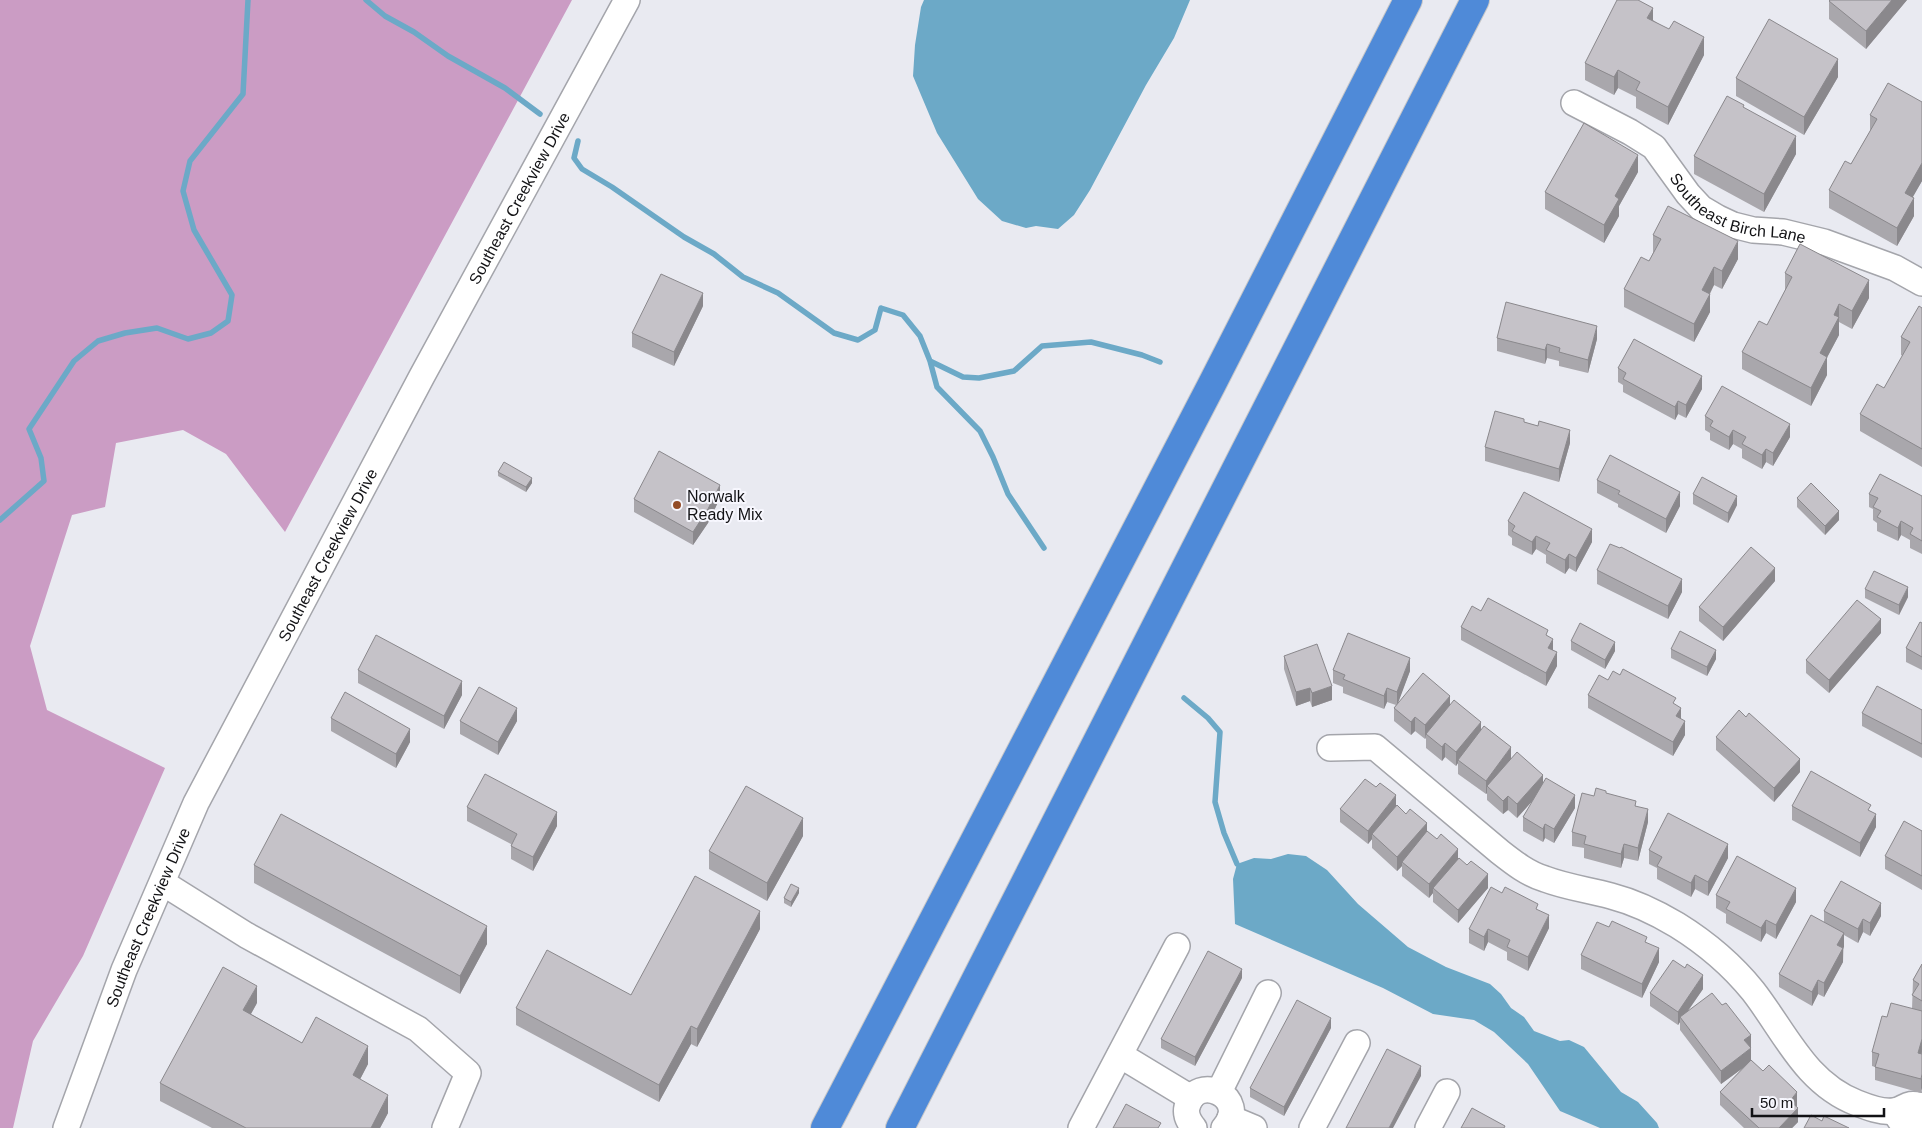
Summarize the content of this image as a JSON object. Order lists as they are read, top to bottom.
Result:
{
  "streets": {
    "street": ["Southeast Creekview Drive", "Southeast Birch Lane"]
  },
  "places": ["Norwalk Ready Mix"],
  "scale_bar": "50 m"
}
